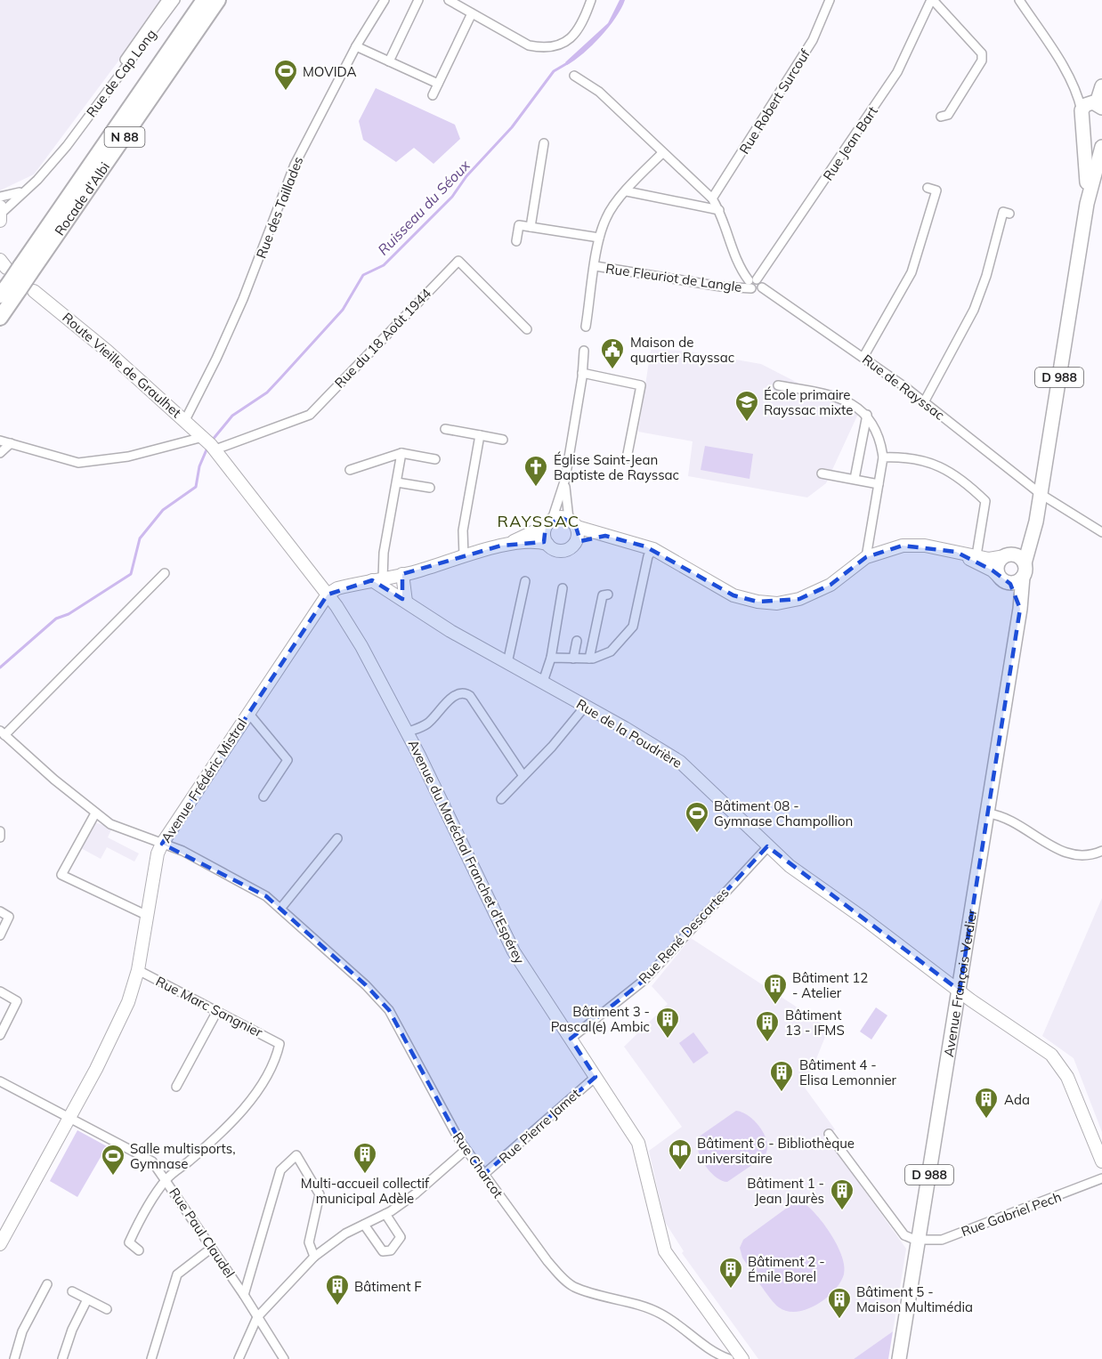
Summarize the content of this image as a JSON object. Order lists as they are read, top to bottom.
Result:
{
  "streets": {
    "highway": ["N 88", "Rocade d'Albi"],
    "main road": ["D 988", "Avenue François Verdier"],
    "street": [
      "Rue de Cap Long",
      "Rue Robert Surcouf",
      "Rue Jean Bart",
      "Rue des Taillades",
      "Rue Fleuriot de Langle",
      "Rue du 18 Août 1944",
      "Route Vieille de Graulhet",
      "Rue de Rayssac",
      "Rue de la Poudrière",
      "Avenue Frédéric Mistral",
      "Avenue du Maréchal Franchet d'Espérey",
      "Rue René Descartes",
      "Rue Marc Sangnier",
      "Rue Pierre Jamet",
      "Rue Charcot",
      "Rue Gabriel Pech",
      "Rue Paul Claudel"
    ]
  },
  "crossings": [
    ["Rue Jean Bart", "Rue Fleuriot de Langle"],
    ["Rue Jean Bart", "Rue de Rayssac"],
    ["Rocade d'Albi", "Route Vieille de Graulhet"],
    ["Rue des Taillades", "Route Vieille de Graulhet"],
    ["Rue Fleuriot de Langle", "Rue de Rayssac"],
    ["Rue du 18 Août 1944", "Route Vieille de Graulhet"],
    ["Rue du 18 Août 1944", "Avenue du Maréchal Franchet d'Espérey"],
    ["Route Vieille de Graulhet", "Avenue du Maréchal Franchet d'Espérey"],
    ["Rue de Rayssac", "Avenue François Verdier"],
    ["Rue de la Poudrière", "Rue René Descartes"],
    ["Rue de la Poudrière", "Avenue François Verdier"],
    ["Avenue Frédéric Mistral", "Avenue du Maréchal Franchet d'Espérey"],
    ["Avenue Frédéric Mistral", "Rue Marc Sangnier"],
    ["Avenue Frédéric Mistral", "Rue Charcot"],
    ["Avenue Frédéric Mistral", "Rue Paul Claudel"],
    ["Avenue du Maréchal Franchet d'Espérey", "Rue René Descartes"],
    ["Avenue du Maréchal Franchet d'Espérey", "Rue Pierre Jamet"],
    ["Avenue du Maréchal Franchet d'Espérey", "Rue Charcot"],
    ["Avenue François Verdier", "Rue Gabriel Pech"],
    ["Rue Marc Sangnier", "Rue Paul Claudel"],
    ["Rue Pierre Jamet", "Rue Charcot"]
  ],
  "districts": ["RAYSSAC"],
  "water": ["Ruisseau du Séoux"],
  "places": {
    "sports": ["MOVIDA", "Bâtiment 08 - Gymnase Champollion", "Salle multisports, Gymnase"],
    "public building": ["Maison de quartier Rayssac"],
    "school or university": ["École primaire Rayssac mixte"],
    "church": ["Église Saint-Jean Baptiste de Rayssac"],
    "building": [
      "Bâtiment 12 - Atelier",
      "Bâtiment 3 - Pascal(e) Ambic",
      "Bâtiment 13 - IFMS",
      "Bâtiment 4 - Elisa Lemonnier",
      "Ada",
      "Multi-accueil collectif municipal Adèle",
      "Bâtiment 1 - Jean Jaurès",
      "Bâtiment 2 - Émile Borel",
      "Bâtiment F",
      "Bâtiment 5 - Maison Multimédia"
    ],
    "library": ["Bâtiment 6 - Bibliothèque universitaire"]
  }
}
